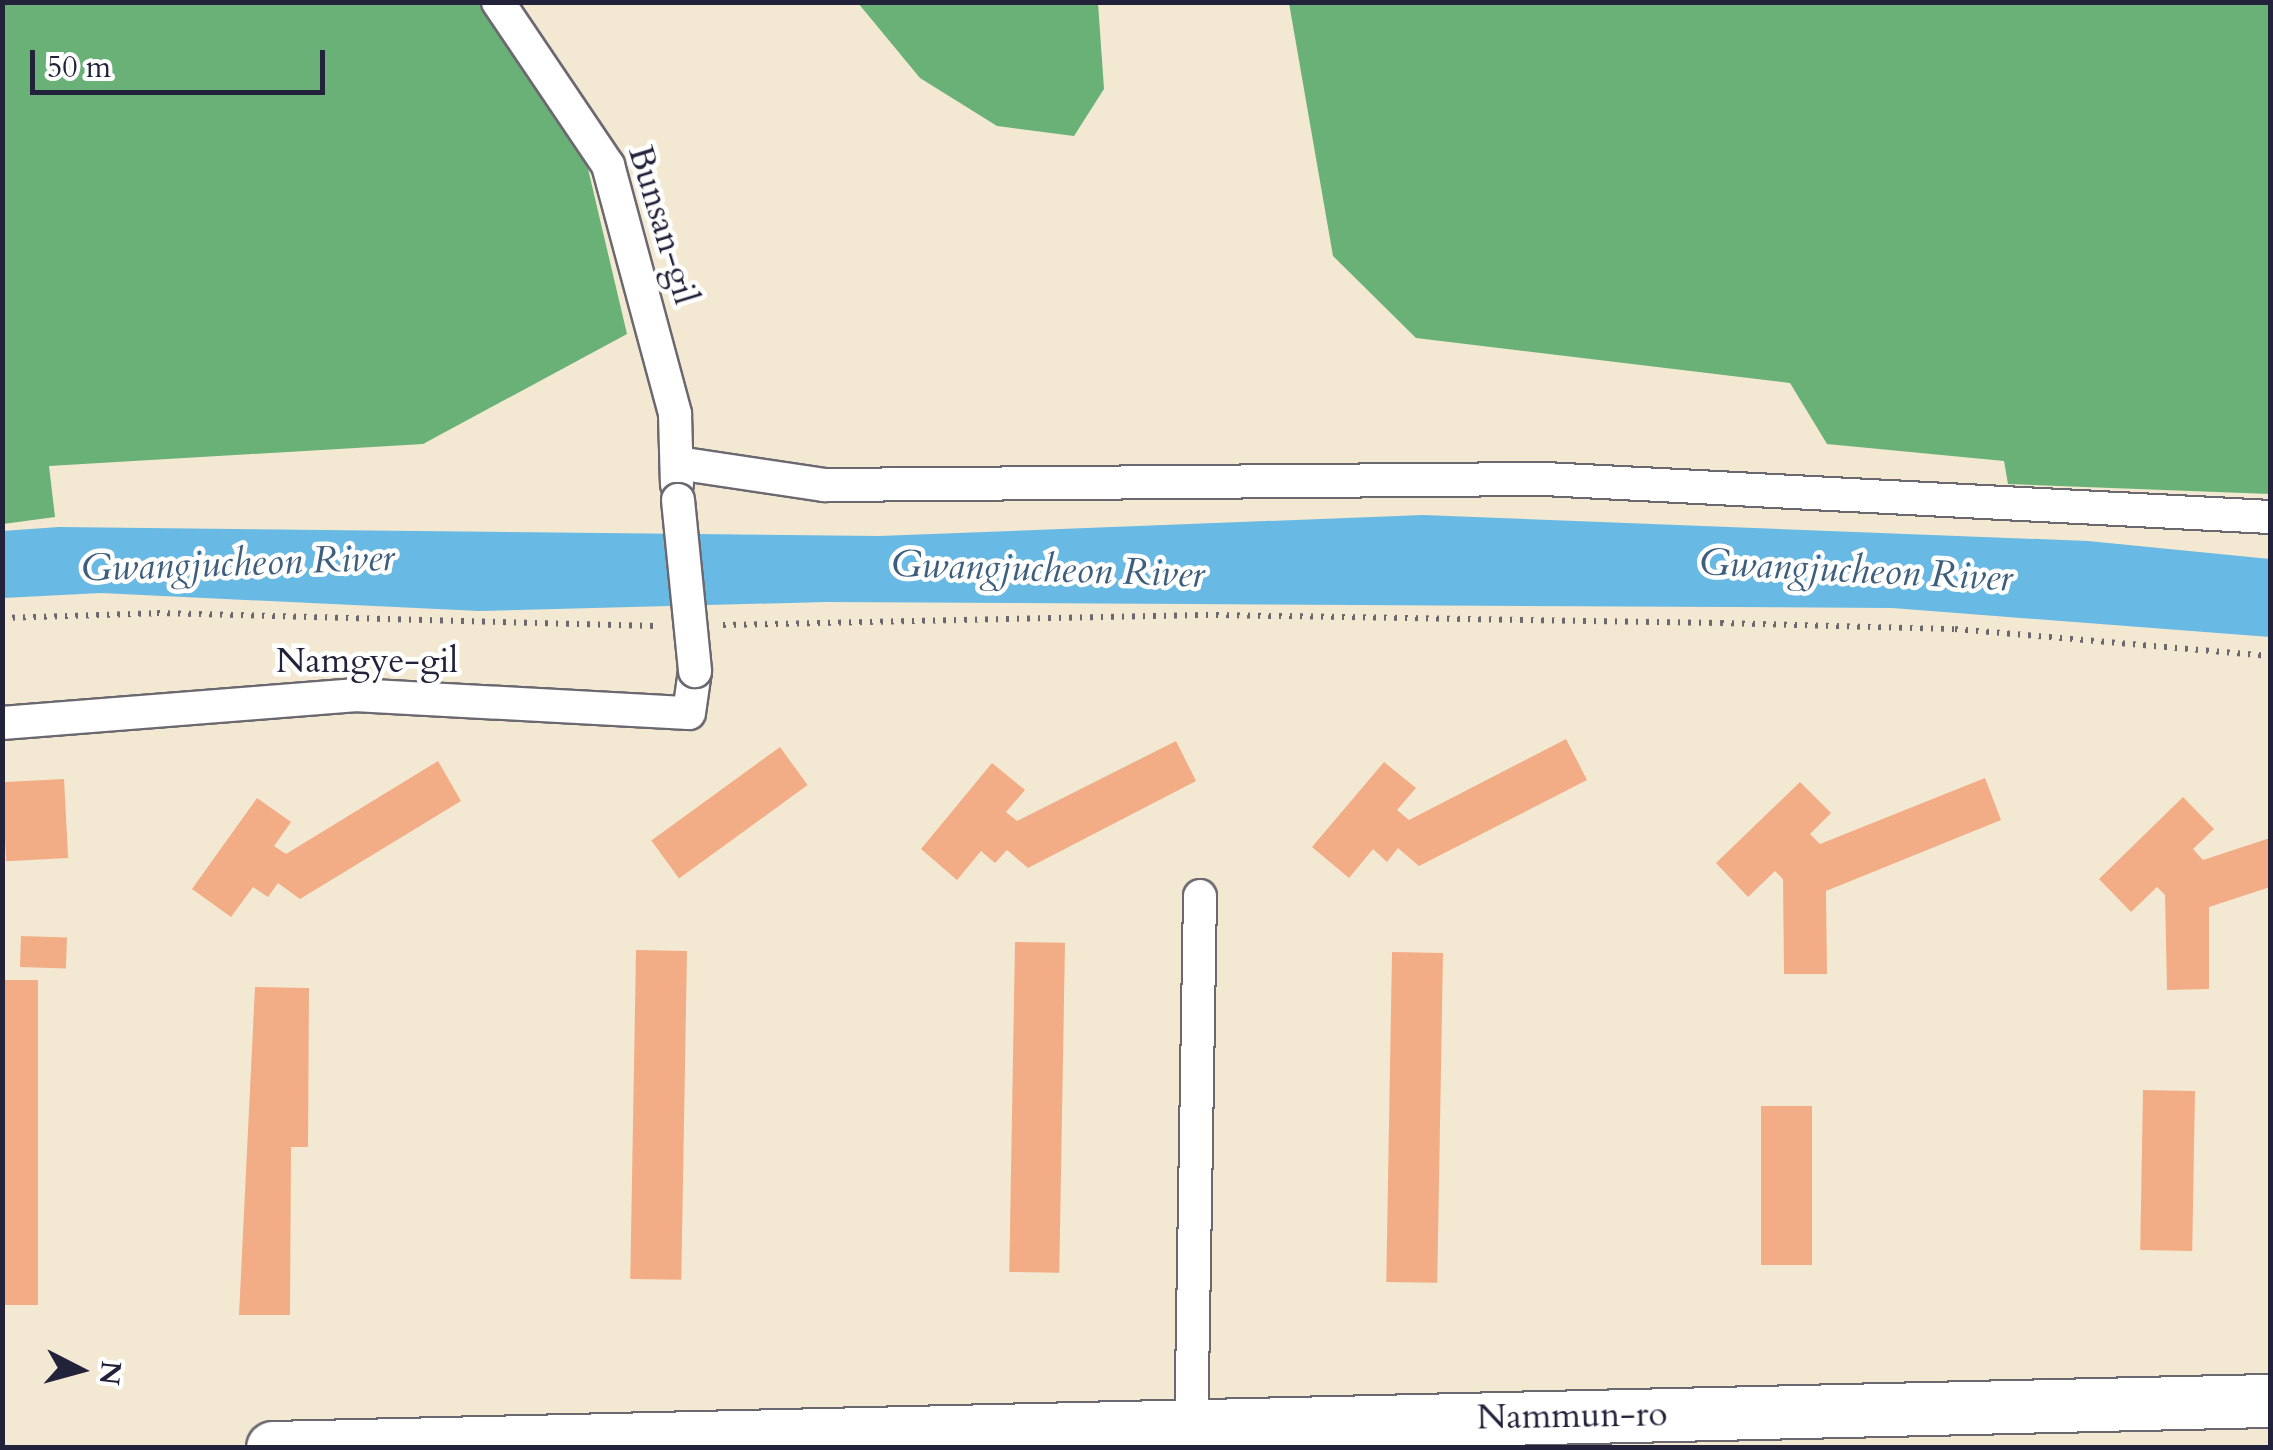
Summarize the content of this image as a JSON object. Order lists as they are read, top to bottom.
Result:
{
  "streets": {
    "main road": ["Nammun-ro"],
    "street": ["Bunsan-gil", "Namgye-gil"]
  },
  "crossings": [
    ["Bunsan-gil", "Namgye-gil"]
  ],
  "water": ["Gwangjucheon River"],
  "scale_bar": "50 m",
  "north": "right"
}
